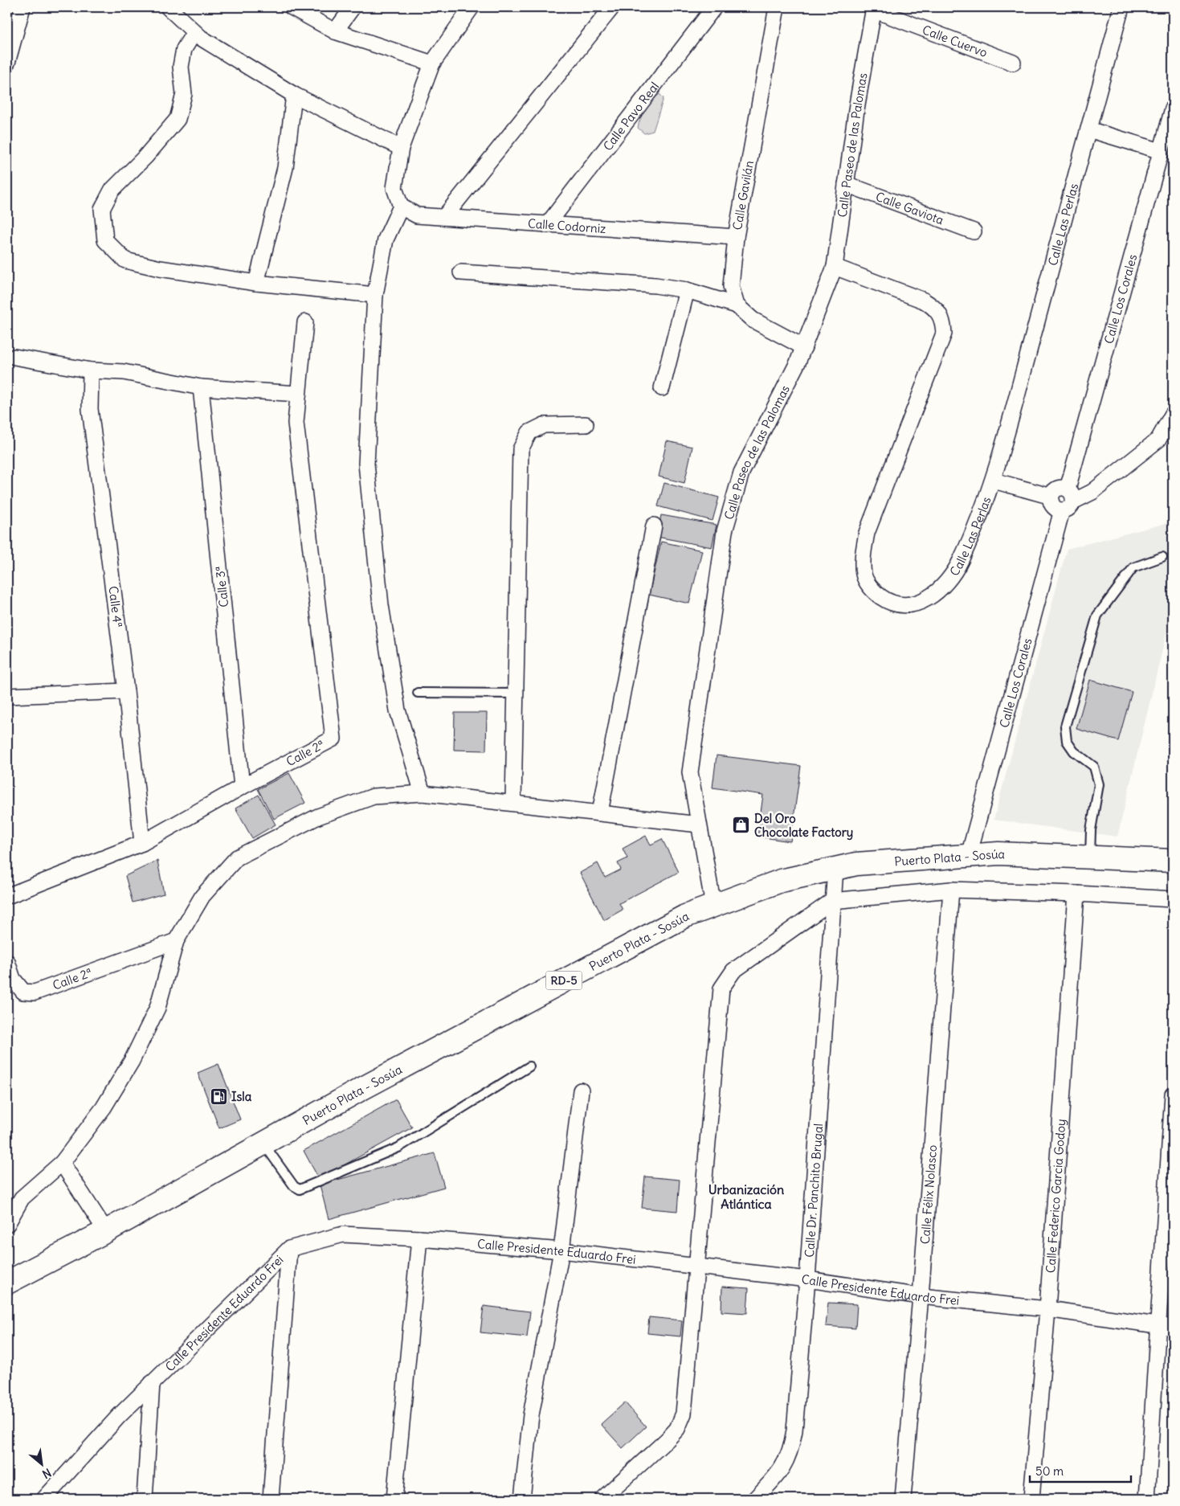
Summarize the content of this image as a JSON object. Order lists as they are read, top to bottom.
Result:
{
  "streets": {
    "main road": ["Puerto Plata - Sosúa", "RD-5"],
    "street": [
      "Calle Cuervo",
      "Calle Pavo Real",
      "Calle Paseo de las Palomas",
      "Calle Gavilán",
      "Calle Gaviota",
      "Calle Las Perlas",
      "Calle Codorniz",
      "Calle Los Corales",
      "Calle 3ª",
      "Calle 4ª",
      "Calle 2ª",
      "Calle Dr. Panchito Brugal",
      "Calle Félix Nolasco",
      "Calle Federico Garcia Godoy",
      "Calle Presidente Eduardo Frei"
    ]
  },
  "crossings": [
    ["Calle Cuervo", "Calle Paseo de las Palomas"],
    ["Calle Pavo Real", "Calle Codorniz"],
    ["Calle Paseo de las Palomas", "Calle Gavilán"],
    ["Calle Paseo de las Palomas", "Calle Gaviota"],
    ["Calle Paseo de las Palomas", "Calle Las Perlas"],
    ["Calle Paseo de las Palomas", "Puerto Plata - Sosúa"],
    ["Calle Gavilán", "Calle Codorniz"],
    ["Calle Los Corales", "Puerto Plata - Sosúa"],
    ["Calle 3ª", "Calle 2ª"],
    ["Calle 4ª", "Calle 2ª"],
    ["Puerto Plata - Sosúa", "Calle Dr. Panchito Brugal"],
    ["Calle Dr. Panchito Brugal", "Calle Presidente Eduardo Frei"],
    ["Calle Félix Nolasco", "Calle Presidente Eduardo Frei"],
    ["Calle Federico Garcia Godoy", "Calle Presidente Eduardo Frei"]
  ],
  "districts": ["Urbanización Atlántica"],
  "places": {
    "shop": ["Del Oro Chocolate Factory"],
    "fuel station": ["Isla"]
  },
  "scale_bar": "50 m",
  "north": "bottom right"
}
